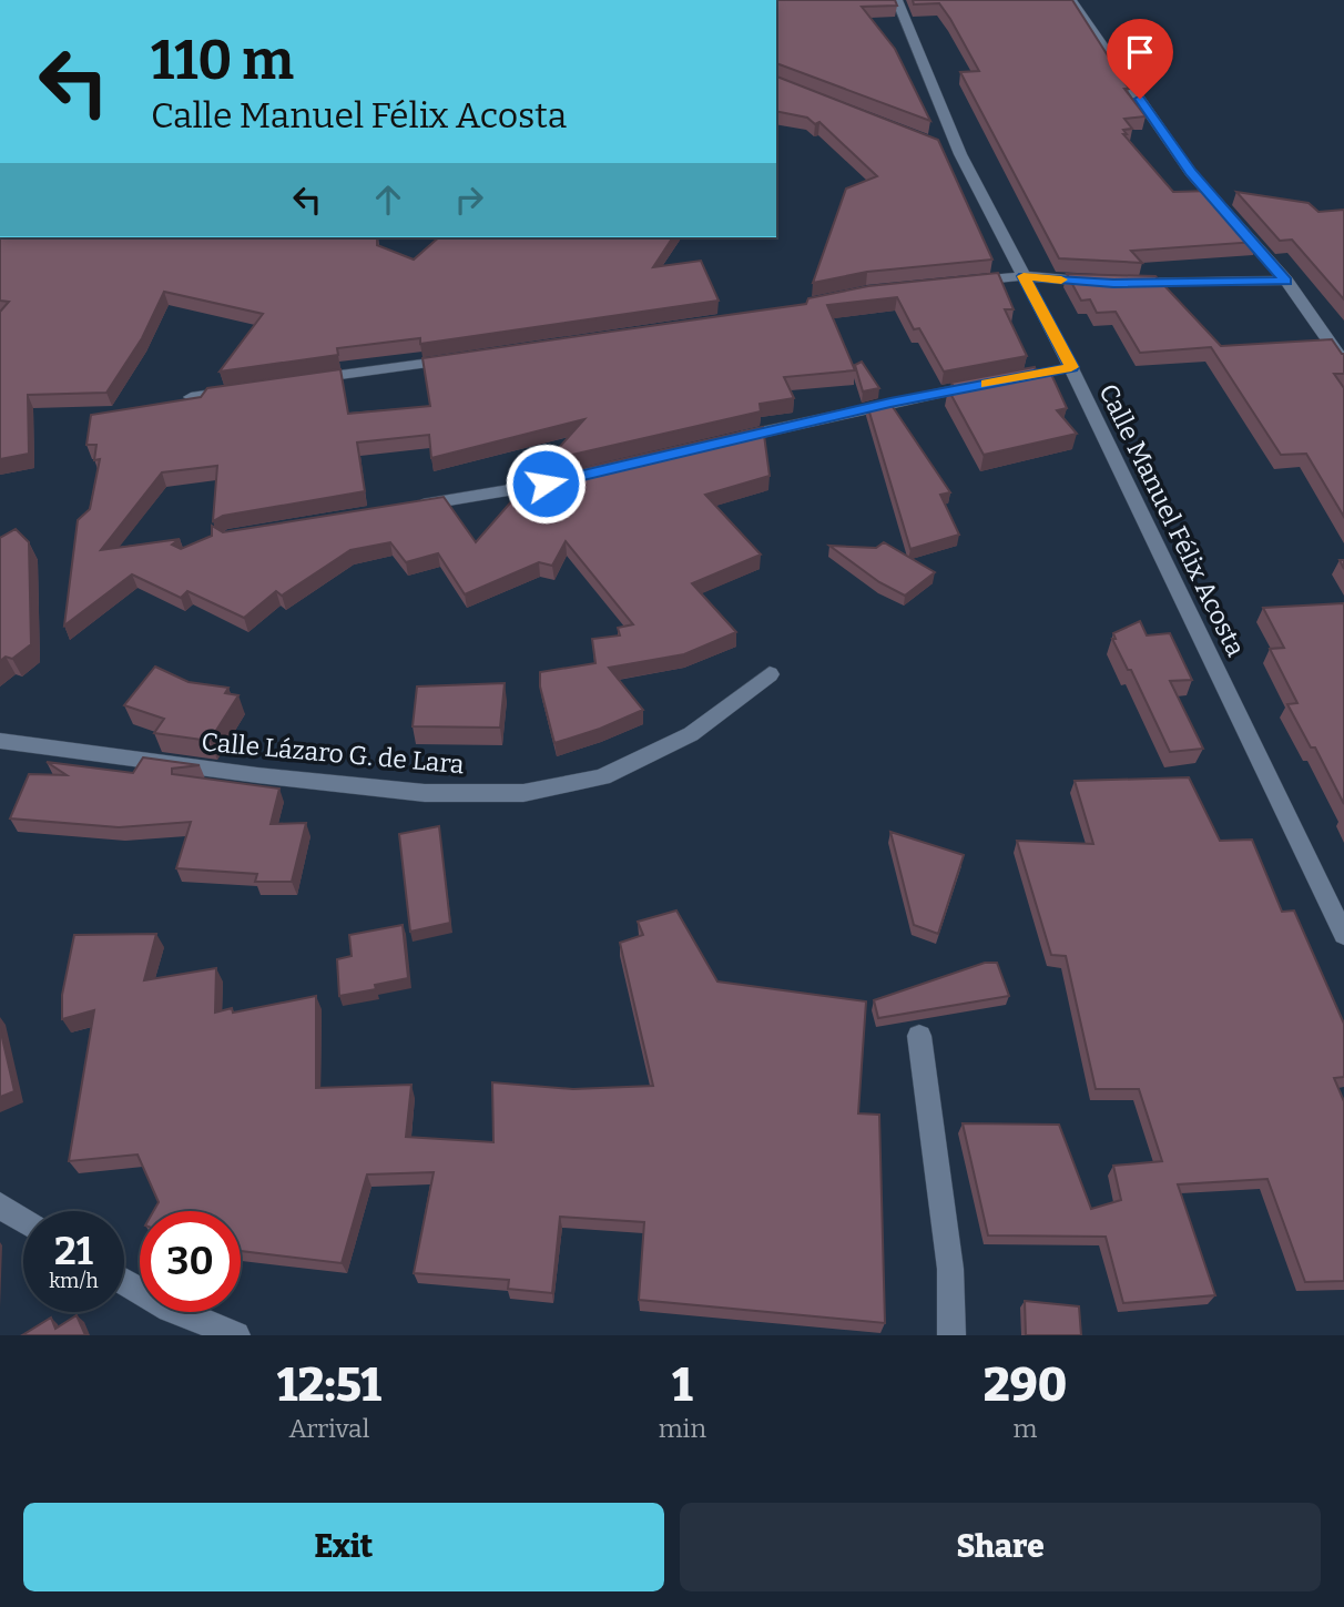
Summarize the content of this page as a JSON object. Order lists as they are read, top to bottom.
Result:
{
  "streets": {
    "street": ["Calle Manuel Félix Acosta", "Calle Lázaro G. de Lara"]
  },
  "page": {
    "turn": ["110 m", "Calle Manuel Félix Acosta"],
    "speed": "21 km/h",
    "limit": "30",
    "eta": [
      "12:51",
      "Arrival",
      "1",
      "min",
      "290",
      "m"
    ],
    "buttons": ["Exit", "Share"]
  }
}
